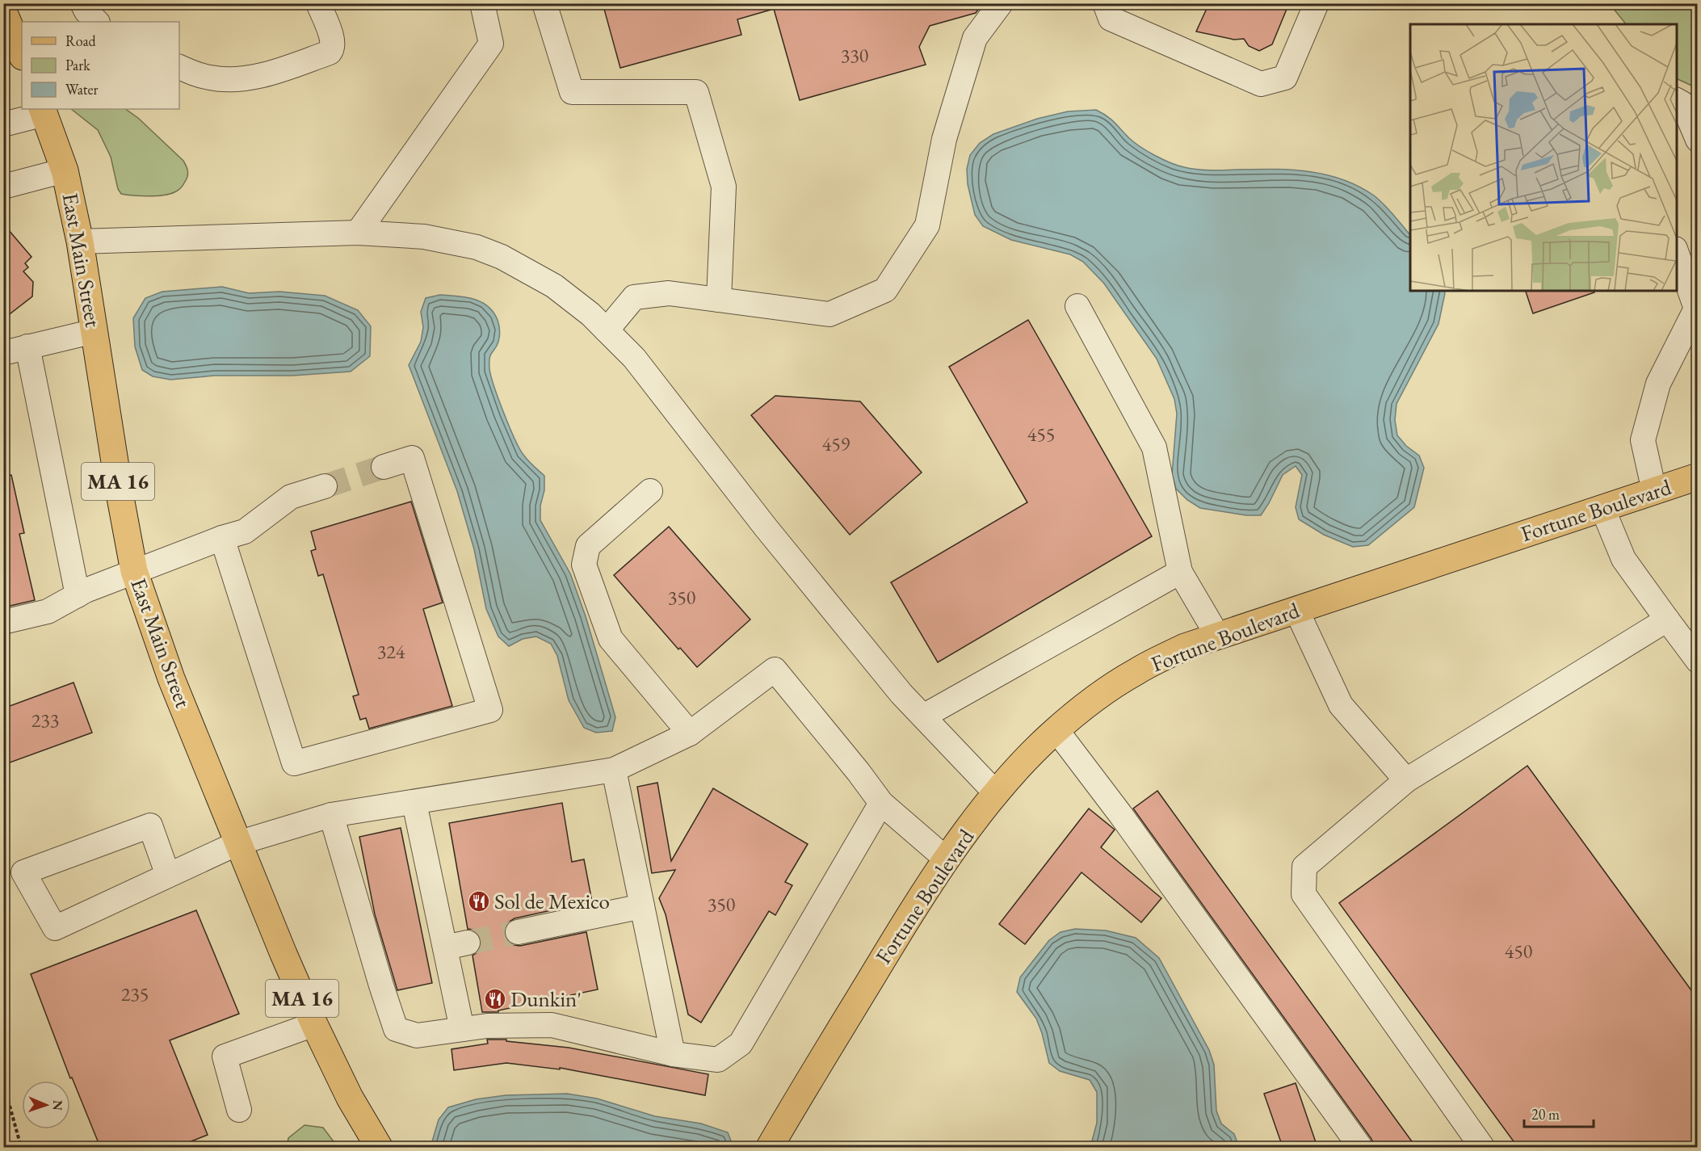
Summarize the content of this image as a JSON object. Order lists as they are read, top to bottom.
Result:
{
  "streets": {
    "main road": ["East Main Street", "MA 16", "Fortune Boulevard"]
  },
  "places": {
    "restaurant": ["Sol de Mexico", "Dunkin'"]
  },
  "house_numbers": [
    "330",
    "455",
    "459",
    "350",
    "324",
    "233",
    "350",
    "450",
    "235"
  ],
  "legend": ["Road", "Park", "Water"],
  "scale_bar": "20 m",
  "north": "right"
}
